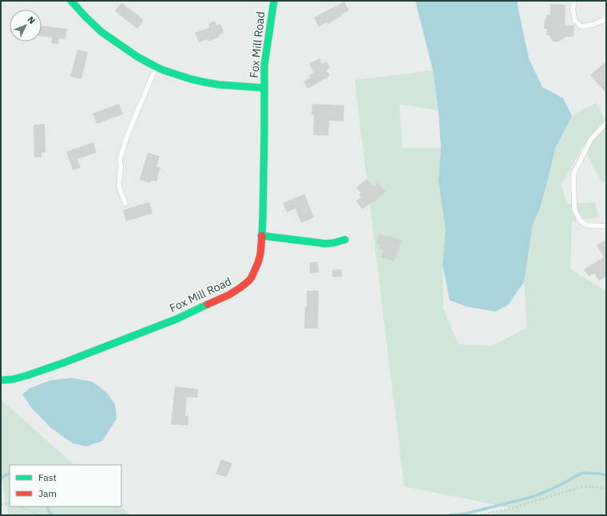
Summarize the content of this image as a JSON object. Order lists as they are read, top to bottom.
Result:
{
  "streets": {
    "main road": ["Fox Mill Road"]
  },
  "legend": ["Fast", "Jam"],
  "north": "top right"
}
